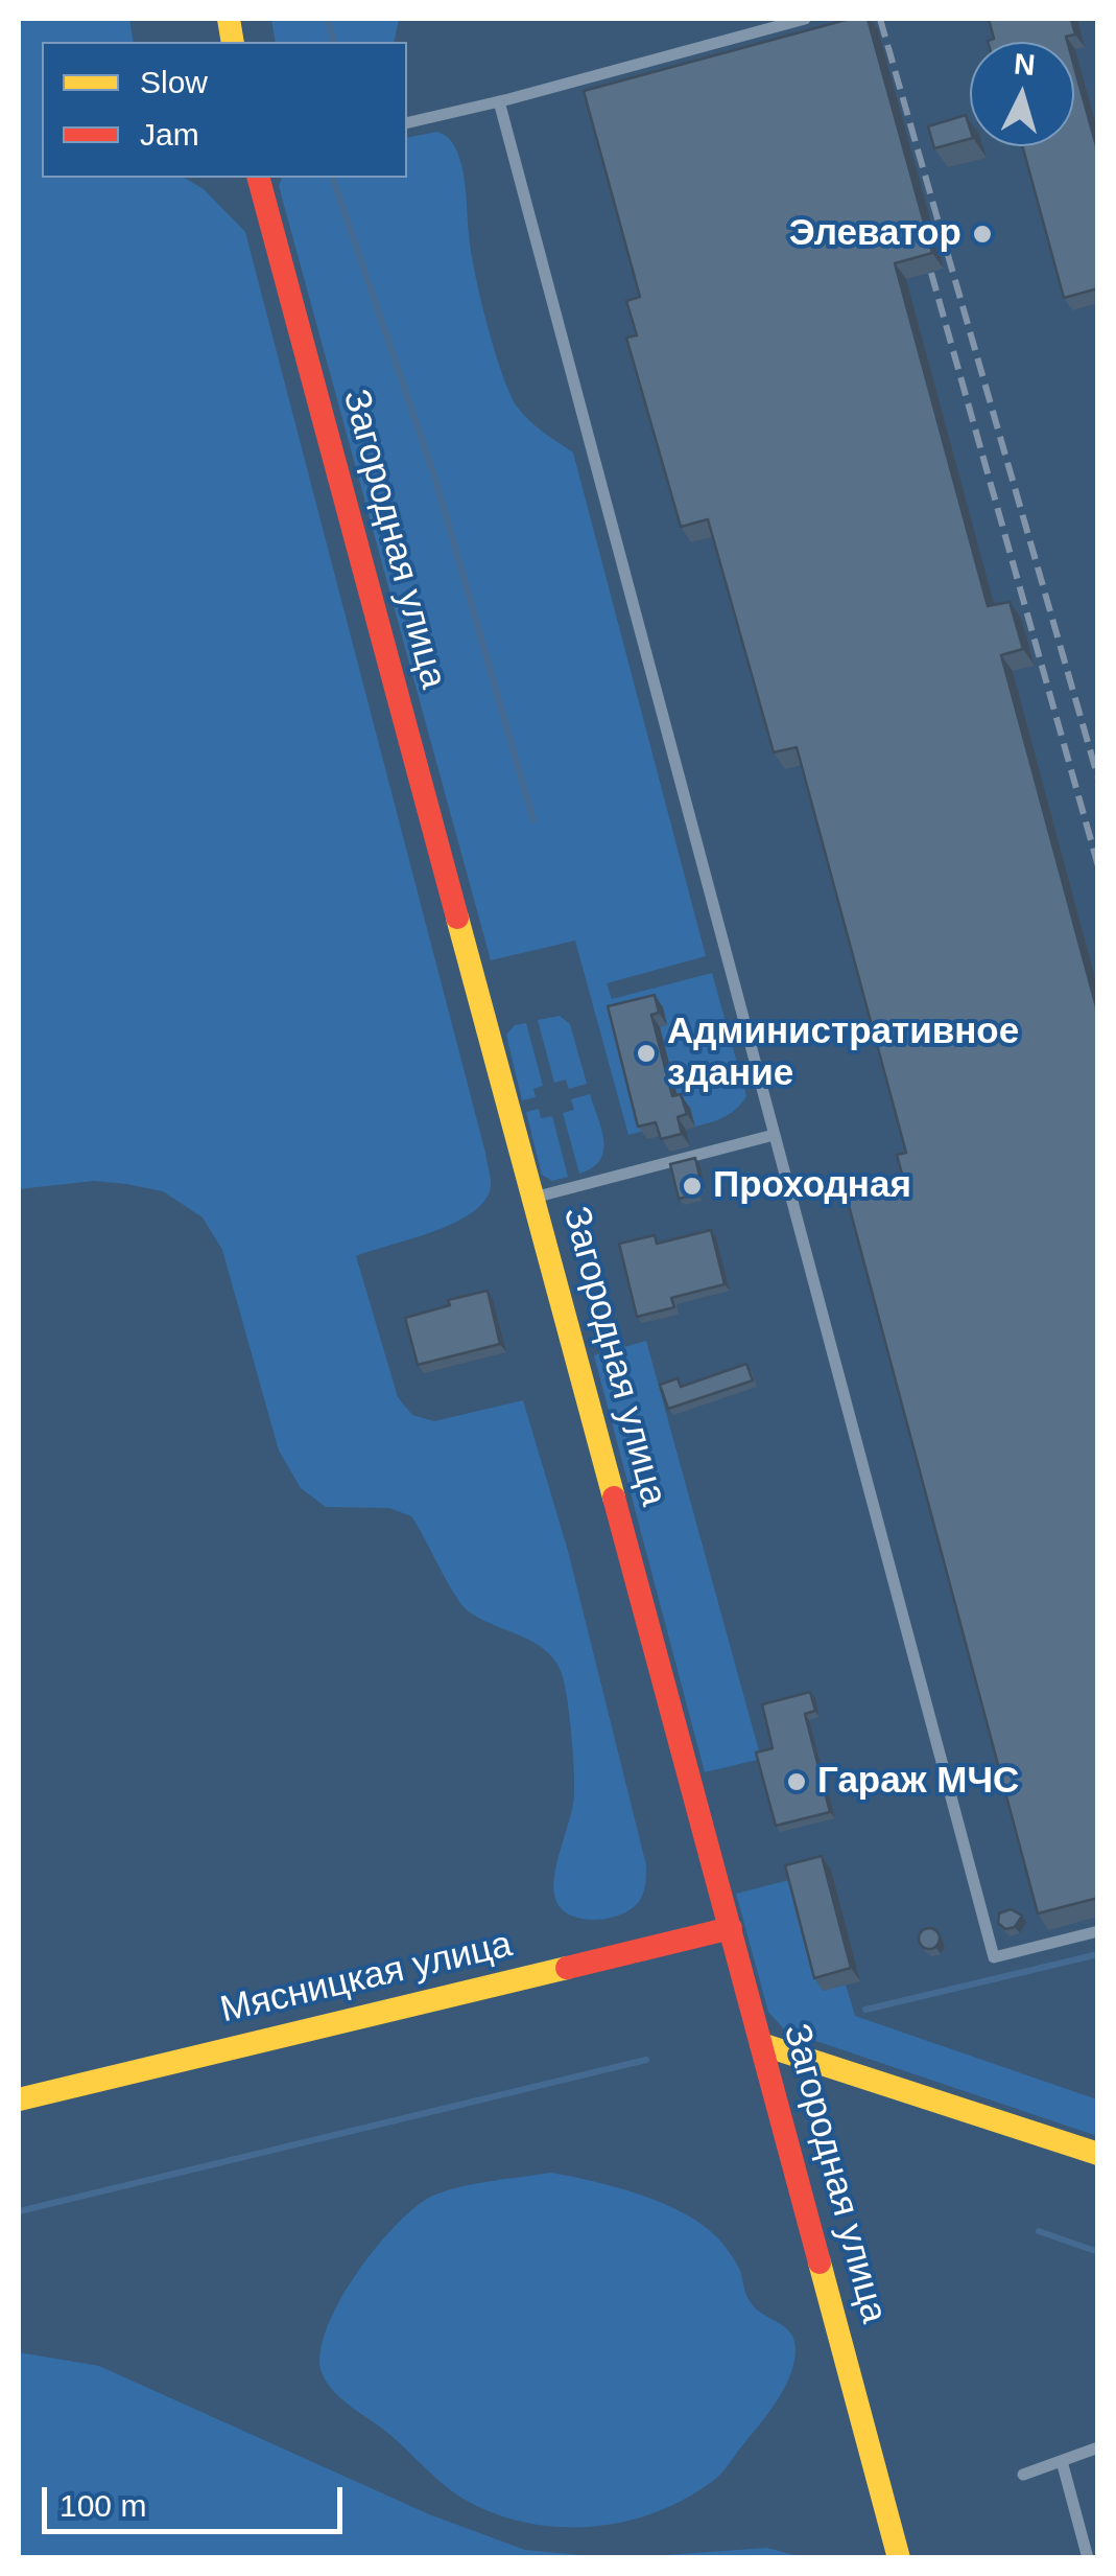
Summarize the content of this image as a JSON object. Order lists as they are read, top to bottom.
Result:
{
  "streets": {
    "street": ["Загородная улица", "Мясницкая улица"]
  },
  "crossings": [
    ["Загородная улица", "Мясницкая улица"]
  ],
  "places": [
    "Элеватор",
    "Административное здание",
    "Проходная",
    "Гараж МЧС"
  ],
  "legend": ["Slow", "Jam"],
  "scale_bar": "100 m",
  "north": "top"
}
